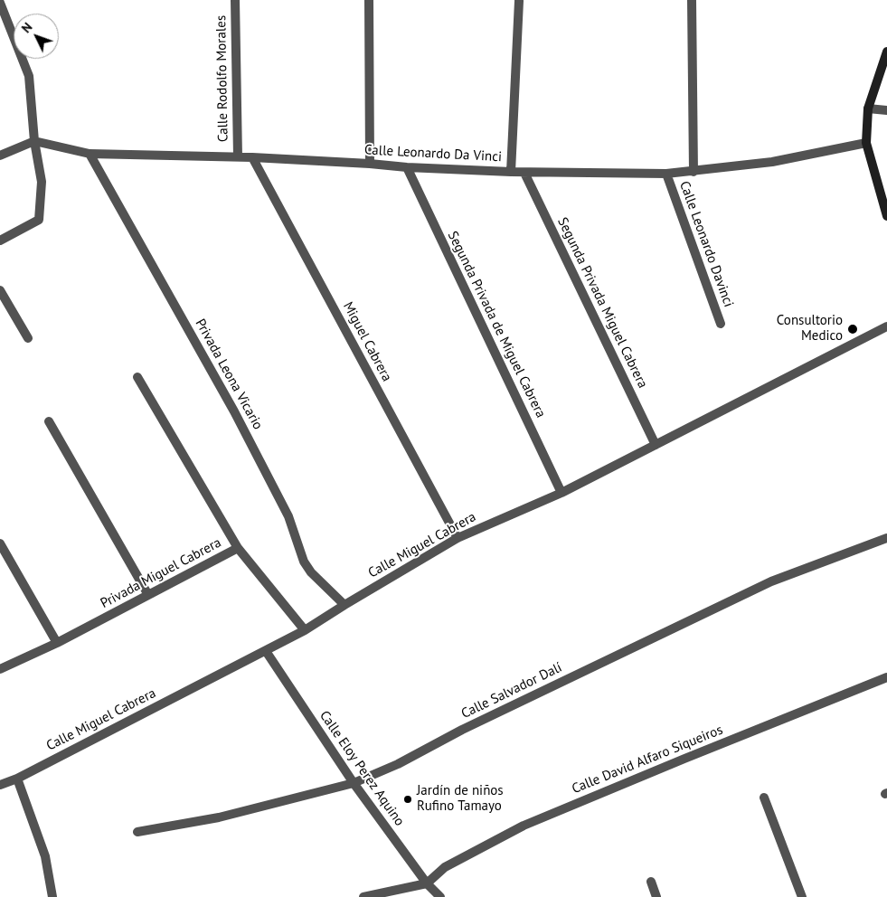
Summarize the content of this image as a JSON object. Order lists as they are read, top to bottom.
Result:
{
  "streets": {
    "street": [
      "Calle Rodolfo Morales",
      "Calle Leonardo Da Vinci",
      "Calle Leonardo Davinci",
      "Segunda Privada Miguel Cabrera",
      "Segunda Privada de Miguel Cabrera",
      "Miguel Cabrera",
      "Privada Leona Vicario",
      "Calle Miguel Cabrera",
      "Privada Miguel Cabrera",
      "Calle Salvador Dalí",
      "Calle David Alfaro Siqueiros",
      "Calle Eloy Perez Aquino"
    ]
  },
  "crossings": [
    ["Calle Rodolfo Morales", "Calle Leonardo Da Vinci"],
    ["Calle Leonardo Da Vinci", "Calle Leonardo Davinci"],
    ["Calle Leonardo Da Vinci", "Segunda Privada Miguel Cabrera"],
    ["Calle Leonardo Da Vinci", "Segunda Privada de Miguel Cabrera"],
    ["Calle Leonardo Da Vinci", "Miguel Cabrera"],
    ["Calle Leonardo Da Vinci", "Privada Leona Vicario"],
    ["Segunda Privada Miguel Cabrera", "Calle Miguel Cabrera"],
    ["Segunda Privada de Miguel Cabrera", "Calle Miguel Cabrera"],
    ["Miguel Cabrera", "Calle Miguel Cabrera"],
    ["Privada Leona Vicario", "Calle Miguel Cabrera"],
    ["Calle Miguel Cabrera", "Privada Miguel Cabrera"],
    ["Calle Miguel Cabrera", "Calle Eloy Perez Aquino"],
    ["Calle Salvador Dalí", "Calle Eloy Perez Aquino"],
    ["Calle David Alfaro Siqueiros", "Calle Eloy Perez Aquino"]
  ],
  "places": ["Consultorio Medico", "Jardín de niños Rufino Tamayo"],
  "north": "top left"
}
